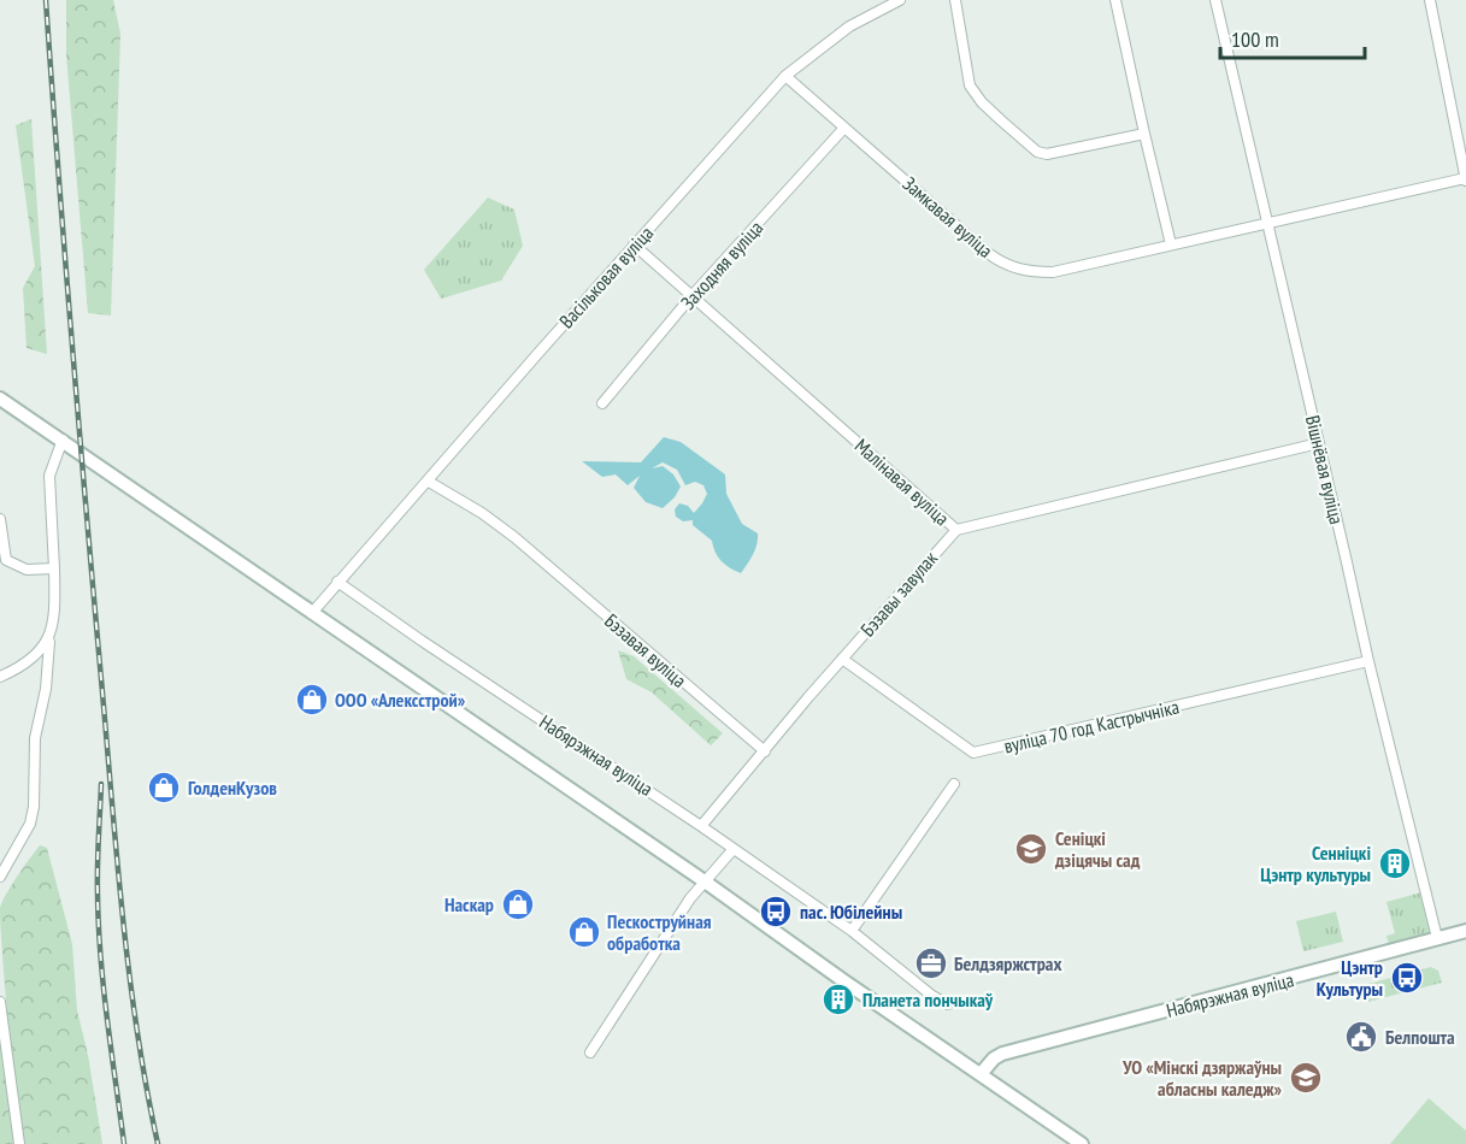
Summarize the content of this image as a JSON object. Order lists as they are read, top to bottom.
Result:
{
  "streets": {
    "street": [
      "Замкавая вуліца",
      "Заходняя вуліца",
      "Васільковая вуліца",
      "Вішнёвая вуліца",
      "Малінавая вуліца",
      "Бэзавы завулак",
      "Бэзавая вуліца",
      "вуліца 70 год Кастрычніка",
      "Набярэжная вуліца"
    ]
  },
  "crossings": [
    ["Замкавая вуліца", "Заходняя вуліца"],
    ["Замкавая вуліца", "Васільковая вуліца"],
    ["Замкавая вуліца", "Вішнёвая вуліца"],
    ["Заходняя вуліца", "Малінавая вуліца"],
    ["Васільковая вуліца", "Малінавая вуліца"],
    ["Васільковая вуліца", "Бэзавая вуліца"],
    ["Васільковая вуліца", "Набярэжная вуліца"],
    ["Вішнёвая вуліца", "Малінавая вуліца"],
    ["Вішнёвая вуліца", "вуліца 70 год Кастрычніка"],
    ["Вішнёвая вуліца", "Набярэжная вуліца"],
    ["Малінавая вуліца", "Бэзавы завулак"],
    ["Бэзавы завулак", "вуліца 70 год Кастрычніка"]
  ],
  "places": {
    "shop": [
      "ООО «Алексстрой»",
      "ГолденКузов",
      "Наскар",
      "Пескоструйная обработка"
    ],
    "school or university": ["Сеніцкі дзіцячы сад", "УО «Мінскі дзяржаўны абласны каледж»"],
    "building": ["Сенніцкі Цэнтр культуры", "Планета пончыкаў"],
    "bus stop": ["пас. Юбілейны", "Цэнтр Культуры"],
    "office": ["Белдзяржстрах"],
    "public building": ["Белпошта"]
  },
  "scale_bar": "100 m"
}
